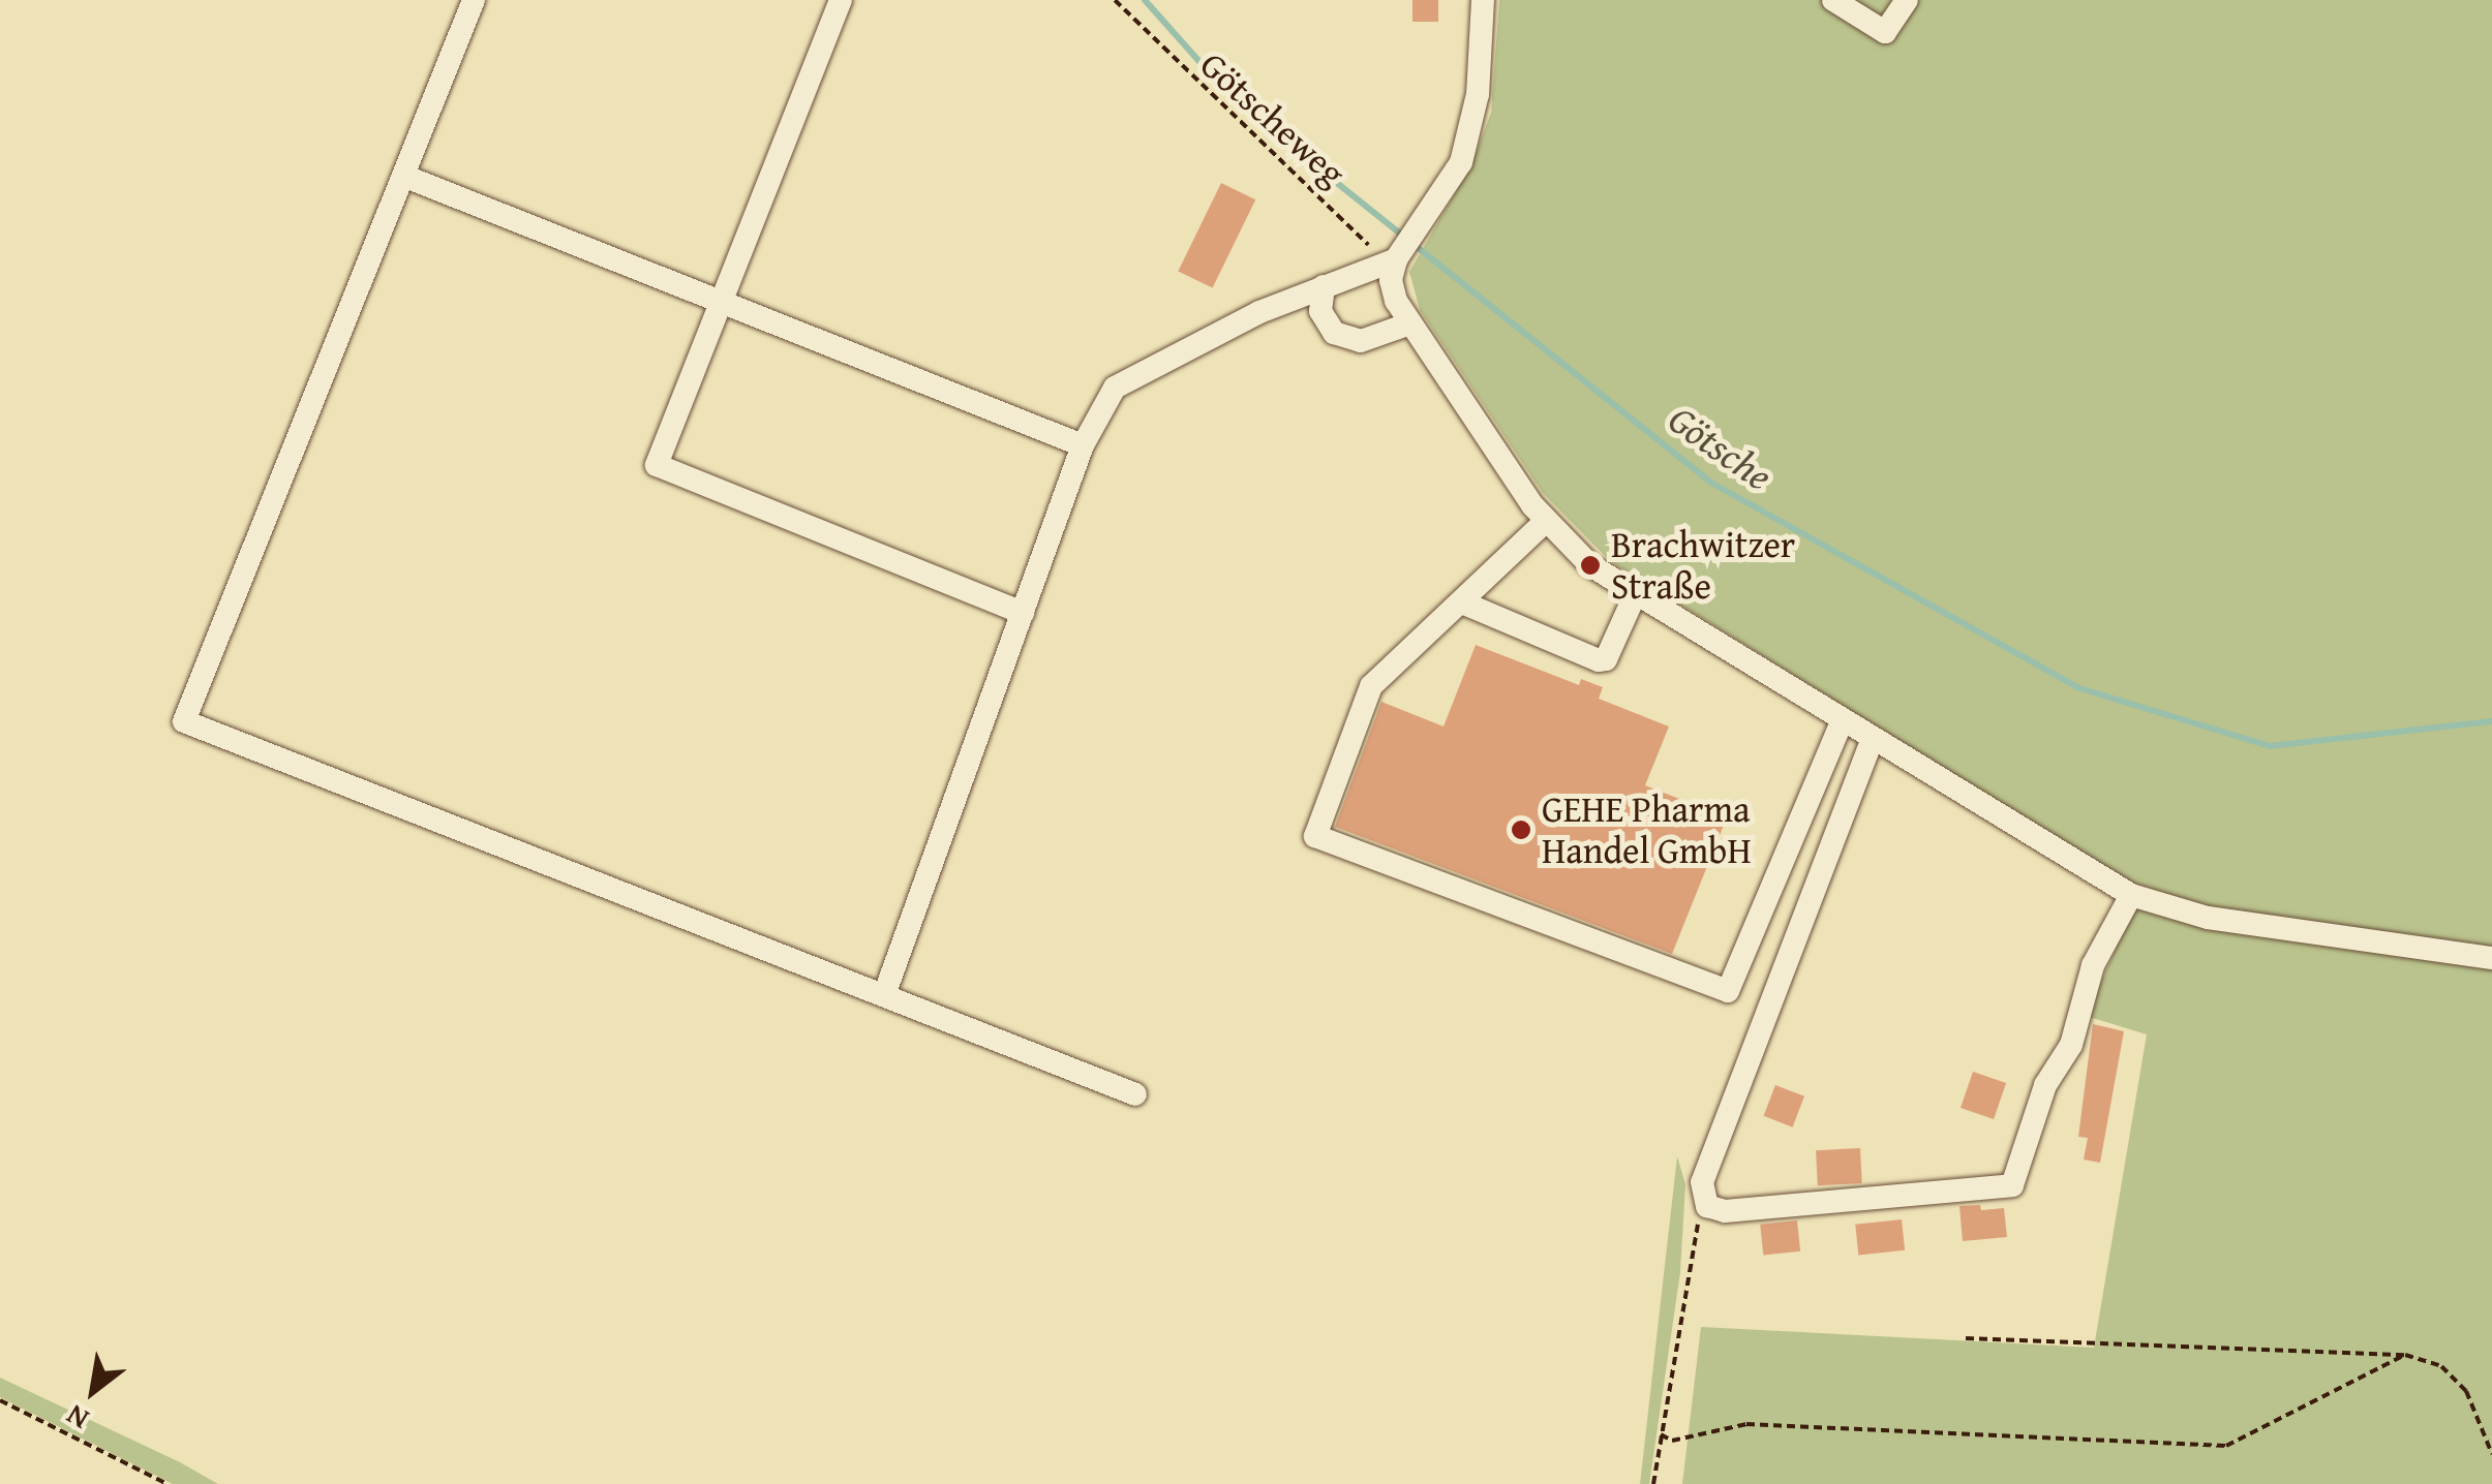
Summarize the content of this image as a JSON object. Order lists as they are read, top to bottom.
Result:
{
  "streets": {
    "path": ["Götscheweg"]
  },
  "water": ["Götsche"],
  "places": ["Brachwitzer Straße", "GEHE Pharma Handel GmbH"],
  "north": "bottom left"
}
